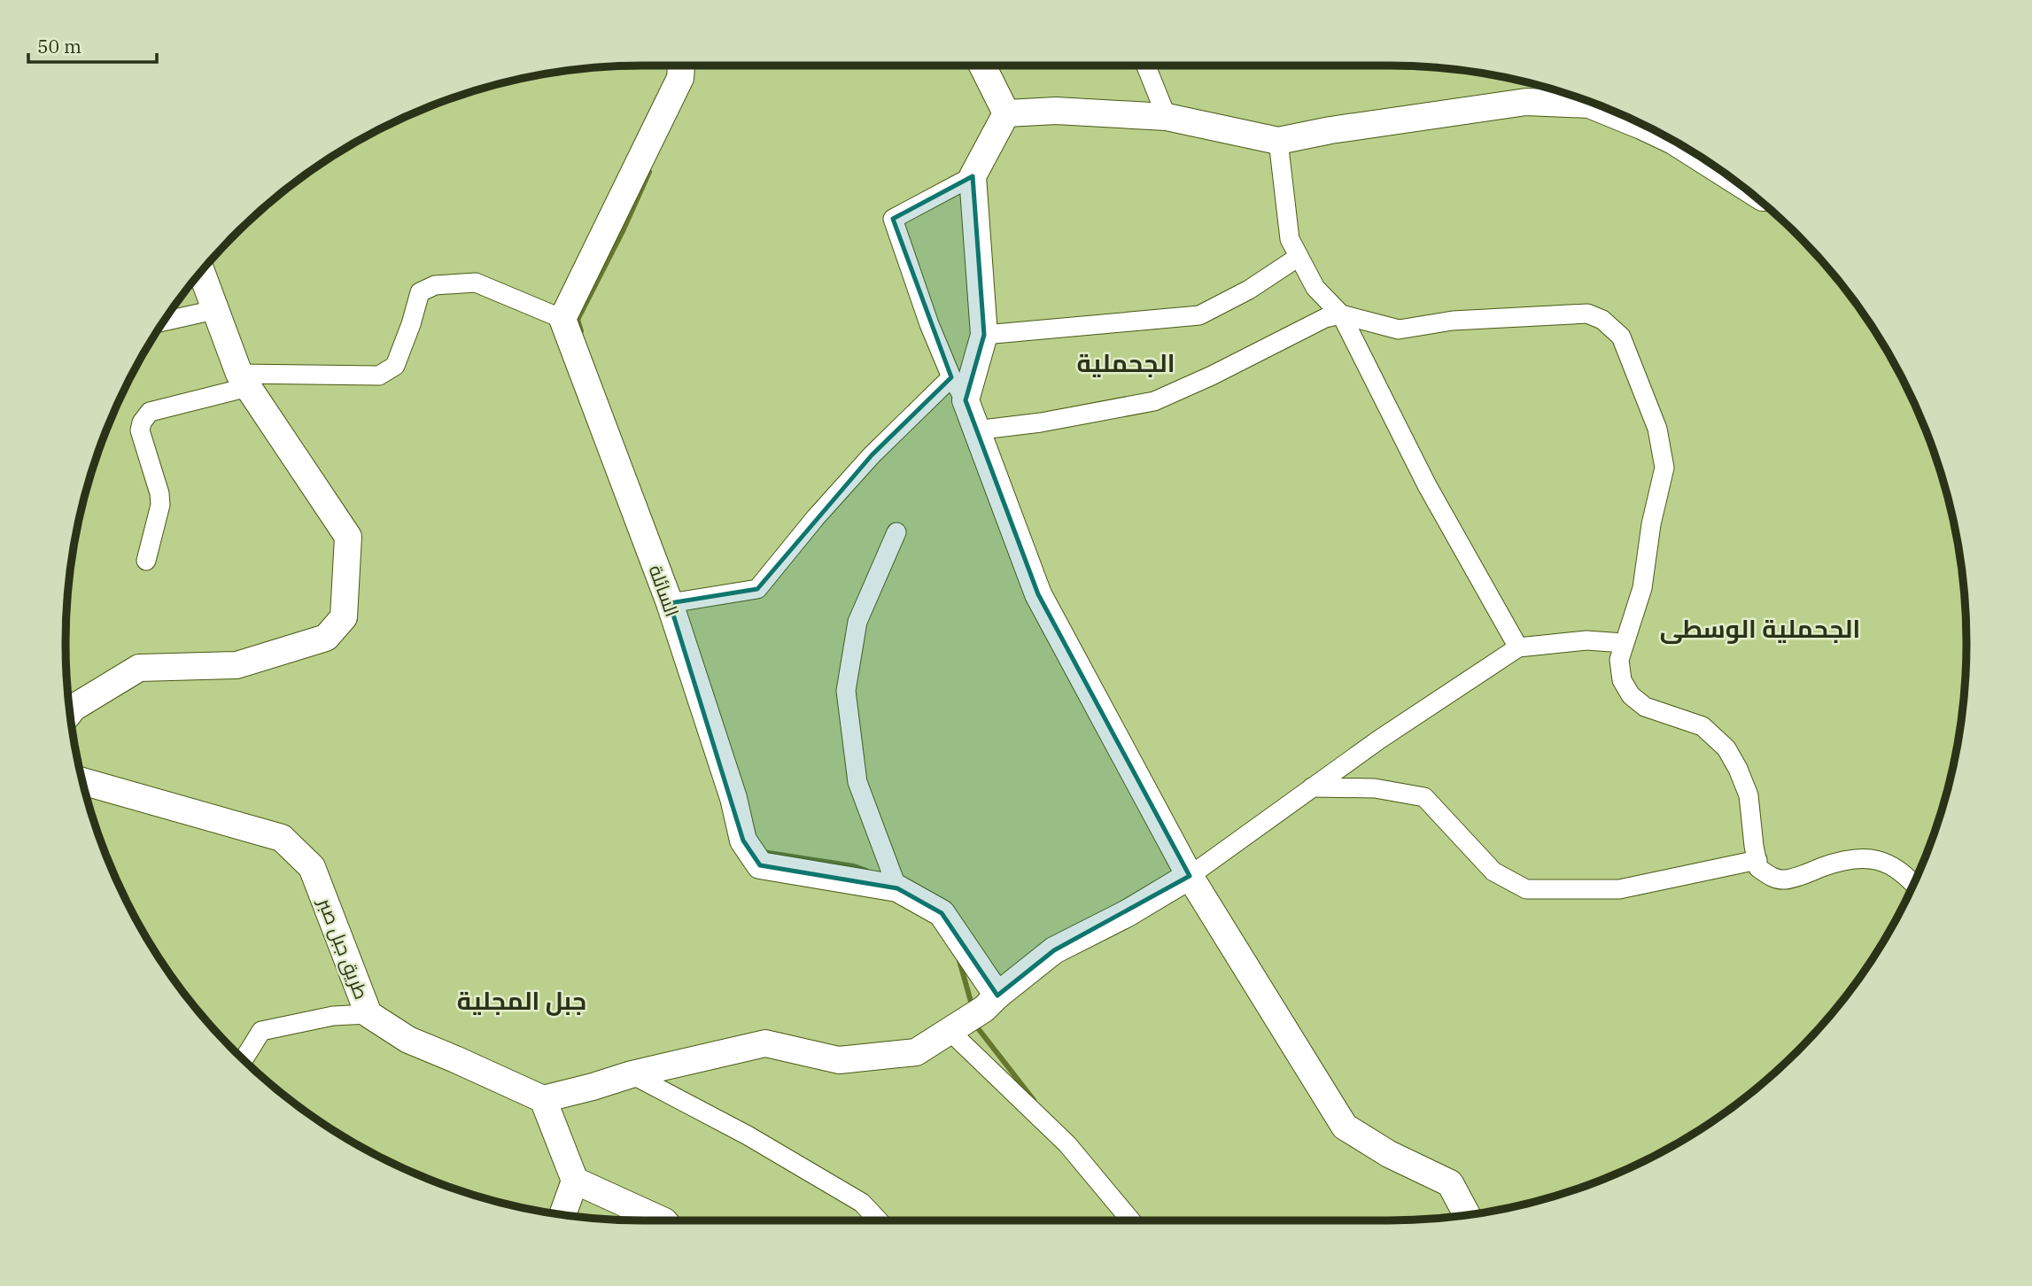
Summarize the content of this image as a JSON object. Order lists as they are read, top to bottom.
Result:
{
  "streets": {
    "street": ["السائلة", "طريق جبل صبر"]
  },
  "districts": ["الجحملية", "الجحملية الوسطى", "جبل المجلية"],
  "scale_bar": "50 m"
}
